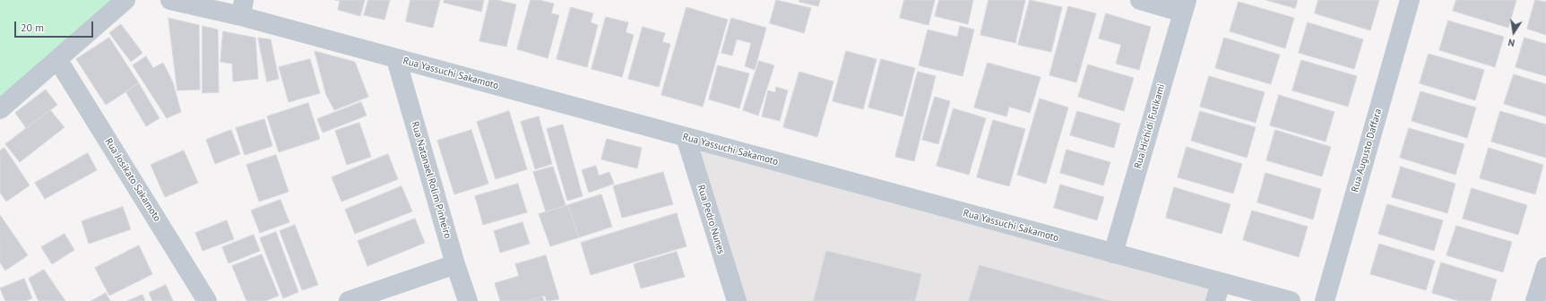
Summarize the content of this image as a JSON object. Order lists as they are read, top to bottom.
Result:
{
  "streets": {
    "street": [
      "Rua Yassuchi Sakamoto",
      "Rua Hichidi Futikami",
      "Rua Augusto Daffara",
      "Rua Josikato Sakamoto",
      "Rua Natanael Rolim Pinheiro",
      "Rua Pedro Nunes"
    ]
  },
  "crossings": [
    ["Rua Yassuchi Sakamoto", "Rua Hichidi Futikami"],
    ["Rua Yassuchi Sakamoto", "Rua Natanael Rolim Pinheiro"],
    ["Rua Yassuchi Sakamoto", "Rua Pedro Nunes"]
  ],
  "scale_bar": "20 m",
  "north": "bottom"
}
